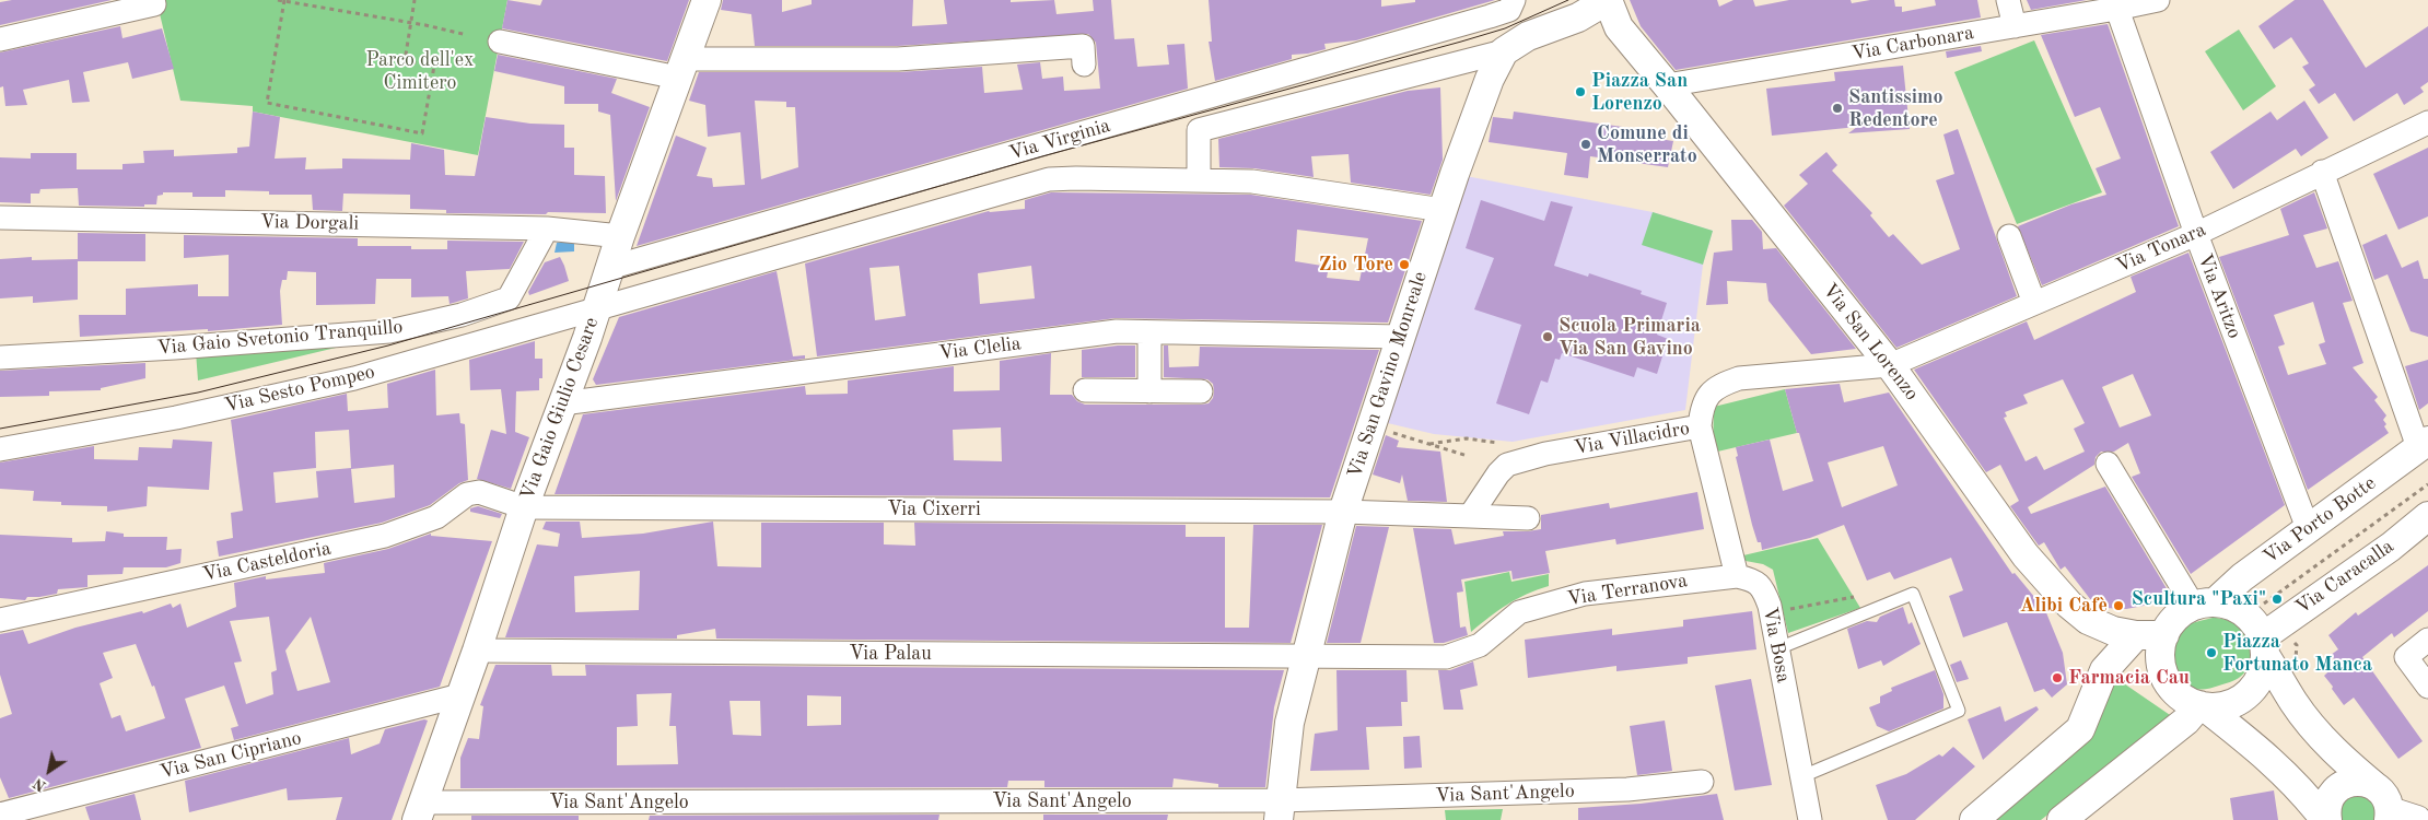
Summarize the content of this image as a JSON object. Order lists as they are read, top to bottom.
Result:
{
  "streets": {
    "street": [
      "Via Carbonara",
      "Via Virginia",
      "Via Dorgali",
      "Via Tonara",
      "Via Aritzo",
      "Via Gaio Svetonio Tranquillo",
      "Via San Lorenzo",
      "Via Clelia",
      "Via San Gavino Monreale",
      "Via Sesto Pompeo",
      "Via Gaio Giulio Cesare",
      "Via Villacidro",
      "Via Cixerri",
      "Via Porto Botte",
      "Via Casteldoria",
      "Via Caracalla",
      "Via Terranova",
      "Via Bosa",
      "Via Palau",
      "Via San Cipriano",
      "Via Sant'Angelo"
    ]
  },
  "crossings": [
    ["Via Carbonara", "Via Aritzo"],
    ["Via Carbonara", "Via San Lorenzo"],
    ["Via Virginia", "Via San Gavino Monreale"],
    ["Via Virginia", "Via Sesto Pompeo"],
    ["Via Virginia", "Via Gaio Giulio Cesare"],
    ["Via Dorgali", "Via Gaio Svetonio Tranquillo"],
    ["Via Dorgali", "Via Gaio Giulio Cesare"],
    ["Via Tonara", "Via Aritzo"],
    ["Via Tonara", "Via San Lorenzo"],
    ["Via Tonara", "Via Villacidro"],
    ["Via Aritzo", "Via Porto Botte"],
    ["Via San Lorenzo", "Via Villacidro"],
    ["Via San Lorenzo", "Via Porto Botte"],
    ["Via San Lorenzo", "Via Caracalla"],
    ["Via Clelia", "Via San Gavino Monreale"],
    ["Via Clelia", "Via Gaio Giulio Cesare"],
    ["Via San Gavino Monreale", "Via Cixerri"],
    ["Via San Gavino Monreale", "Via Terranova"],
    ["Via San Gavino Monreale", "Via Palau"],
    ["Via San Gavino Monreale", "Via Sant'Angelo"],
    ["Via Sesto Pompeo", "Via Gaio Giulio Cesare"],
    ["Via Gaio Giulio Cesare", "Via Cixerri"],
    ["Via Gaio Giulio Cesare", "Via Casteldoria"],
    ["Via Gaio Giulio Cesare", "Via Palau"],
    ["Via Gaio Giulio Cesare", "Via San Cipriano"],
    ["Via Gaio Giulio Cesare", "Via Sant'Angelo"],
    ["Via Cixerri", "Via Casteldoria"],
    ["Via Porto Botte", "Via Caracalla"],
    ["Via Terranova", "Via Bosa"],
    ["Via Terranova", "Via Palau"]
  ],
  "parks": ["Parco dell'ex Cimitero"],
  "places": [
    "Piazza San Lorenzo",
    "Santissimo Redentore",
    "Comune di Monserrato",
    "Zio Tore",
    "Scuola Primaria Via San Gavino",
    "Scultura \"Paxi\"",
    "Alibi Cafè",
    "Piazza Fortunato Manca",
    "Farmacia Cau"
  ],
  "north": "bottom left"
}
